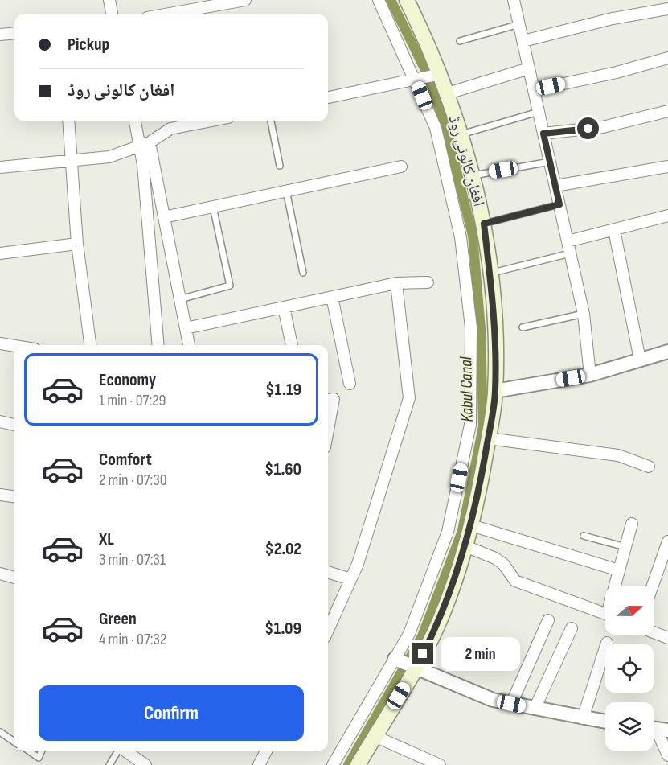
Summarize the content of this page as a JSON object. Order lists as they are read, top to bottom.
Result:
{
  "streets": {
    "main road": ["افغان کالونی روڈ"]
  },
  "water": ["Kabul Canal"],
  "north": "right",
  "page": {
    "banner": ["Pickup", "افغان کالونی روڈ"],
    "list": [
      {
        "name": "Economy",
        "note": "1 min · 07:29",
        "value": "$1.19"
      },
      {
        "name": "Comfort",
        "note": "2 min · 07:30",
        "value": "$1.60"
      },
      {
        "name": "XL",
        "note": "3 min · 07:31",
        "value": "$2.02"
      },
      {
        "name": "Green",
        "note": "4 min · 07:32",
        "value": "$1.09"
      }
    ],
    "bubble": "2 min",
    "buttons": "Confirm"
  }
}
